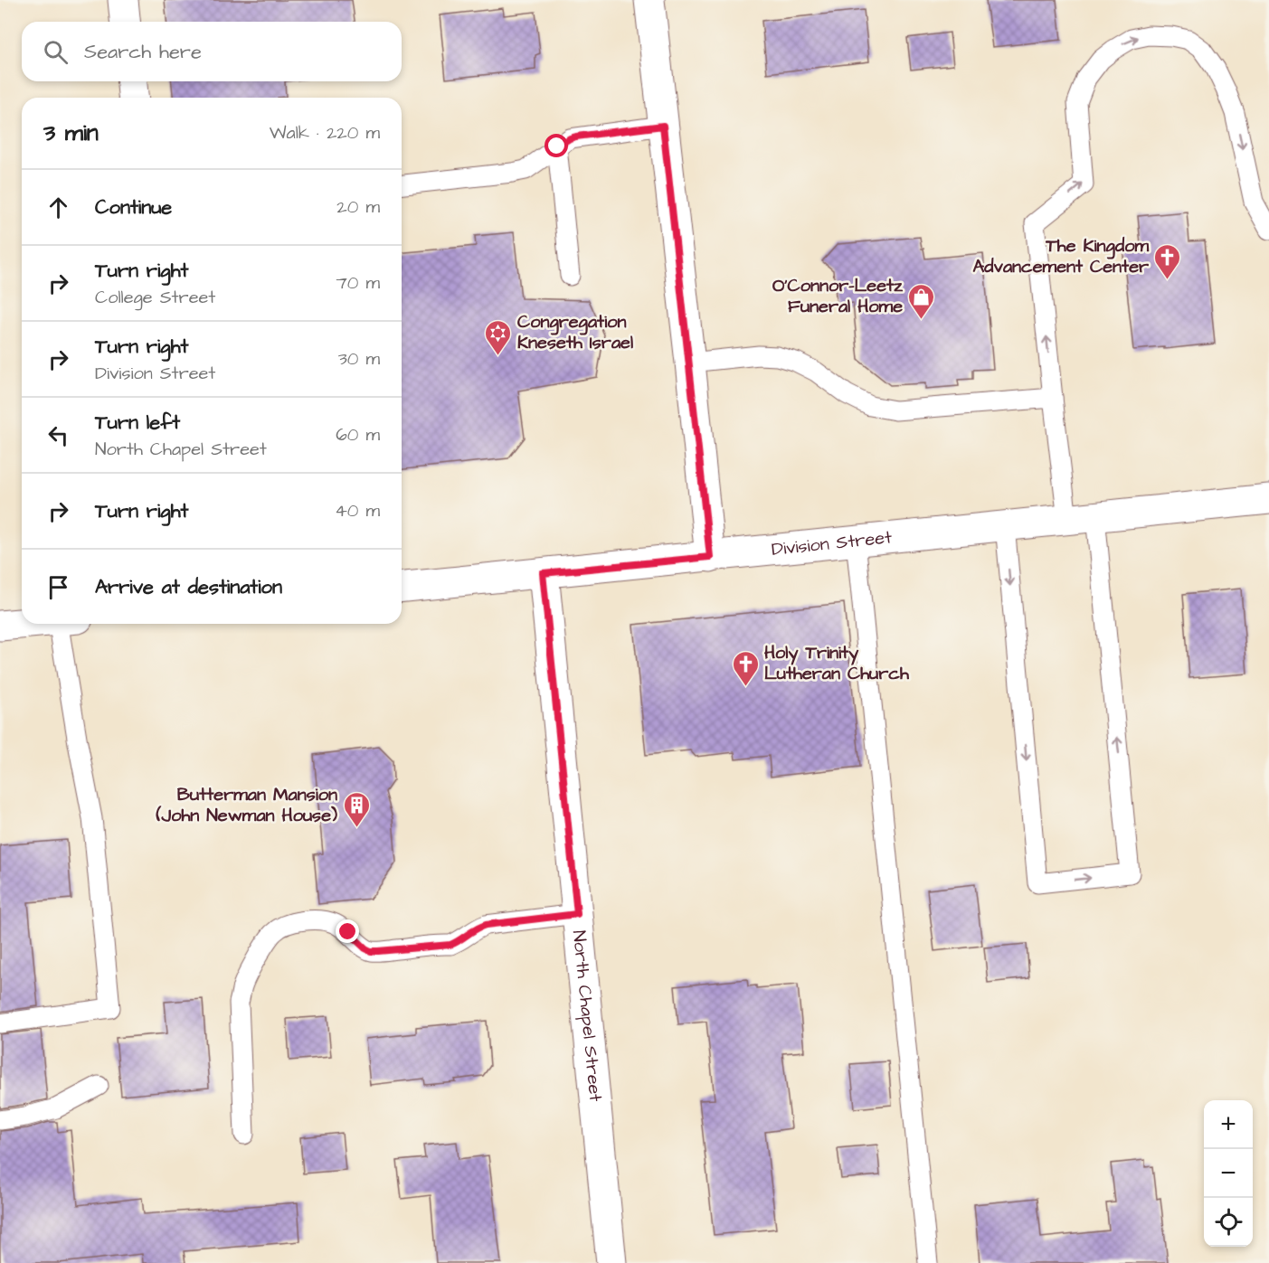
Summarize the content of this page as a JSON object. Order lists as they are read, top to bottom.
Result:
{
  "streets": {
    "street": ["Division Street", "North Chapel Street"]
  },
  "crossings": [
    ["Division Street", "North Chapel Street"]
  ],
  "places": {
    "church": ["The Kingdom Advancement Center", "Holy Trinity Lutheran Church"],
    "shop": ["O'Connor-Leetz Funeral Home"],
    "synagogue": ["Congregation Kneseth Israel"],
    "building": ["Butterman Mansion (John Newman House)"]
  },
  "page": {
    "search": "Search here",
    "heading": ["3 min", "Walk · 220 m"],
    "list": [
      ["Continue", "20 m"],
      ["Turn right", "College Street", "70 m"],
      ["Turn right", "Division Street", "30 m"],
      ["Turn left", "North Chapel Street", "60 m"],
      ["Turn right", "40 m"],
      "Arrive at destination"
    ],
    "map_buttons": ["+", "−"]
  }
}
